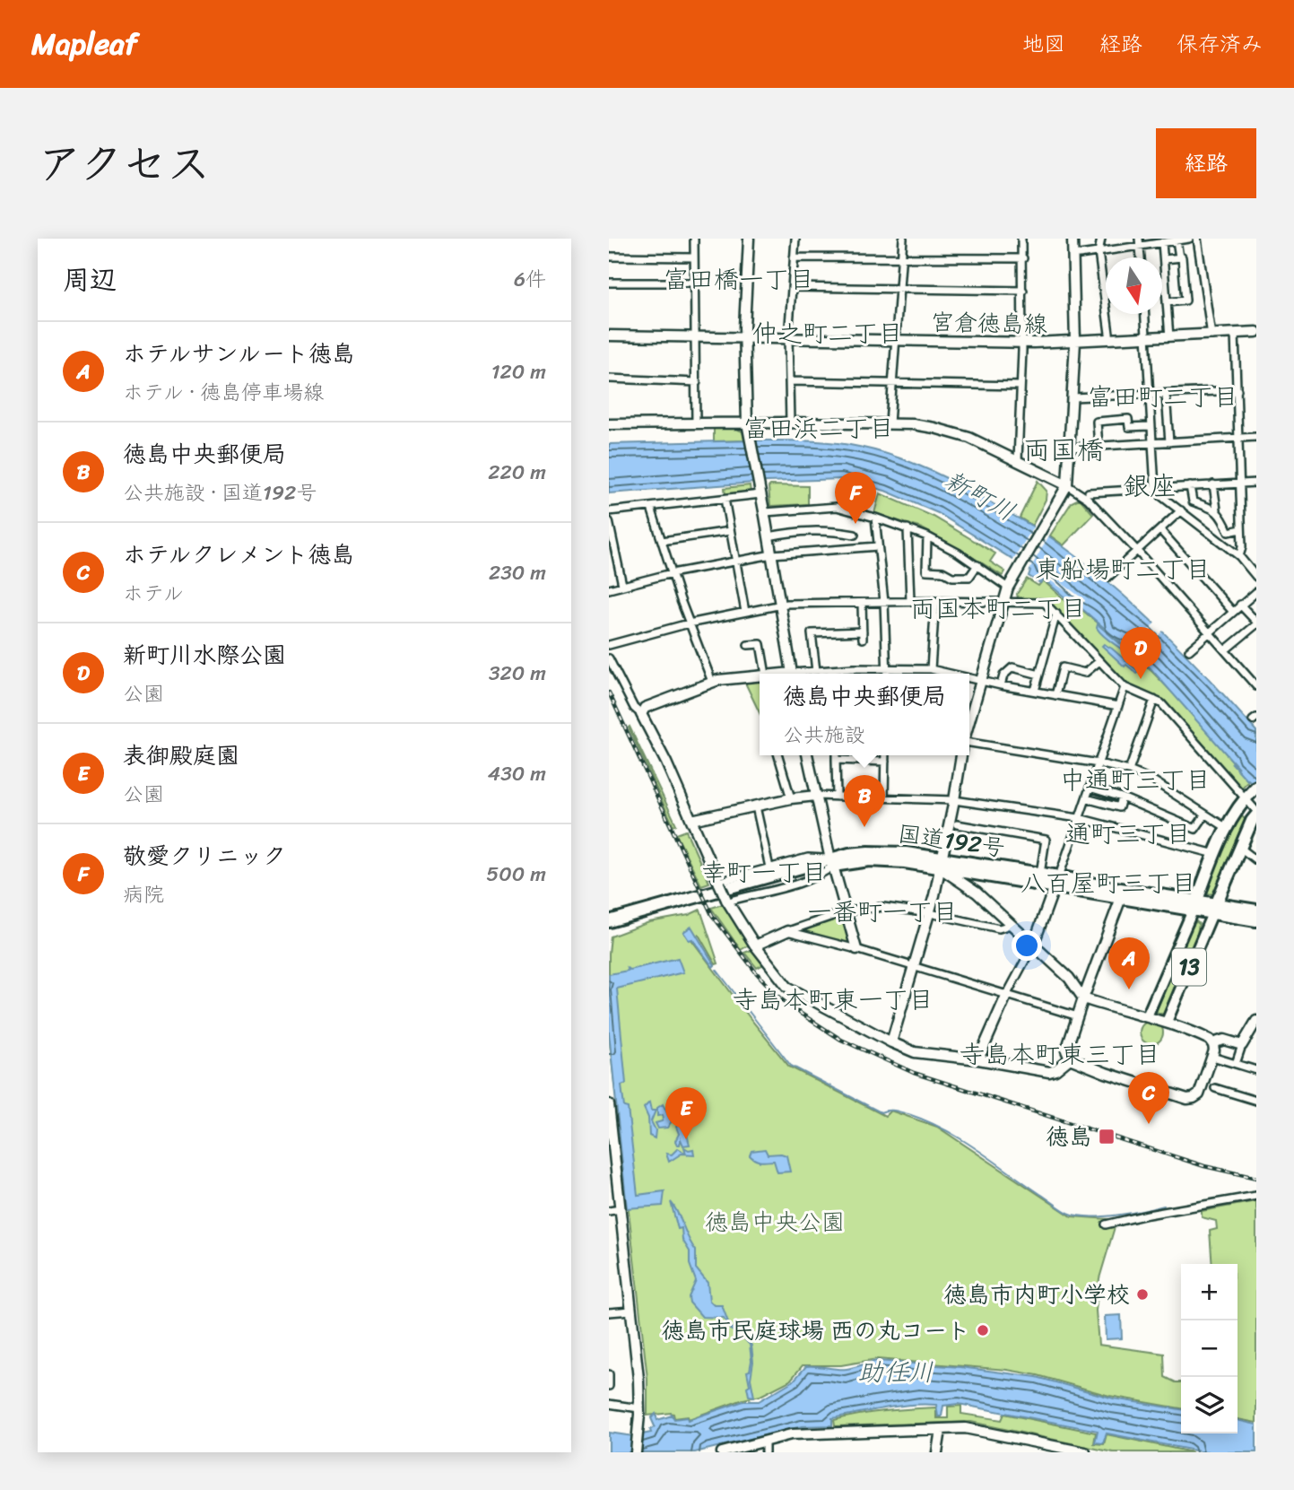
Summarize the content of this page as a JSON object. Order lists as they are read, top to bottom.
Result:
{
  "streets": {
    "highway": ["国道192号"],
    "main road": ["13"],
    "street": ["宮倉徳島線"]
  },
  "crossings": [
    ["国道192号", "13"]
  ],
  "districts": [
    "富田橋一丁目",
    "仲之町二丁目",
    "富田町二丁目",
    "富田浜二丁目",
    "両国橋",
    "銀座",
    "東船場町二丁目",
    "両国本町二丁目",
    "中通町三丁目",
    "通町三丁目",
    "幸町一丁目",
    "八百屋町三丁目",
    "一番町一丁目",
    "寺島本町東一丁目",
    "寺島本町東三丁目"
  ],
  "water": ["新町川", "助任川"],
  "parks": ["徳島中央公園"],
  "places": {
    "transit": ["徳島"],
    "other": ["徳島市内町小学校", "徳島市民庭球場 西の丸コート"]
  },
  "north": "bottom",
  "page": {
    "header": "Mapleaf",
    "nav": ["地図", "経路", "保存済み"],
    "title": "アクセス",
    "buttons": "経路",
    "heading": ["周辺", "6件"],
    "list": [
      {
        "mark": "A",
        "name": "ホテルサンルート徳島",
        "note": "ホテル · 徳島停車場線",
        "value": "120 m"
      },
      {
        "mark": "B",
        "name": "徳島中央郵便局",
        "note": "公共施設 · 国道192号",
        "value": "220 m"
      },
      {
        "mark": "C",
        "name": "ホテルクレメント徳島",
        "note": "ホテル",
        "value": "230 m"
      },
      {
        "mark": "D",
        "name": "新町川水際公園",
        "note": "公園",
        "value": "320 m"
      },
      {
        "mark": "E",
        "name": "表御殿庭園",
        "note": "公園",
        "value": "430 m"
      },
      {
        "mark": "F",
        "name": "敬愛クリニック",
        "note": "病院",
        "value": "500 m"
      }
    ],
    "pins": [
      "F",
      "D",
      "B",
      "A",
      "C",
      "E"
    ],
    "popup": ["徳島中央郵便局", "公共施設"],
    "map_buttons": ["+", "−"]
  }
}
